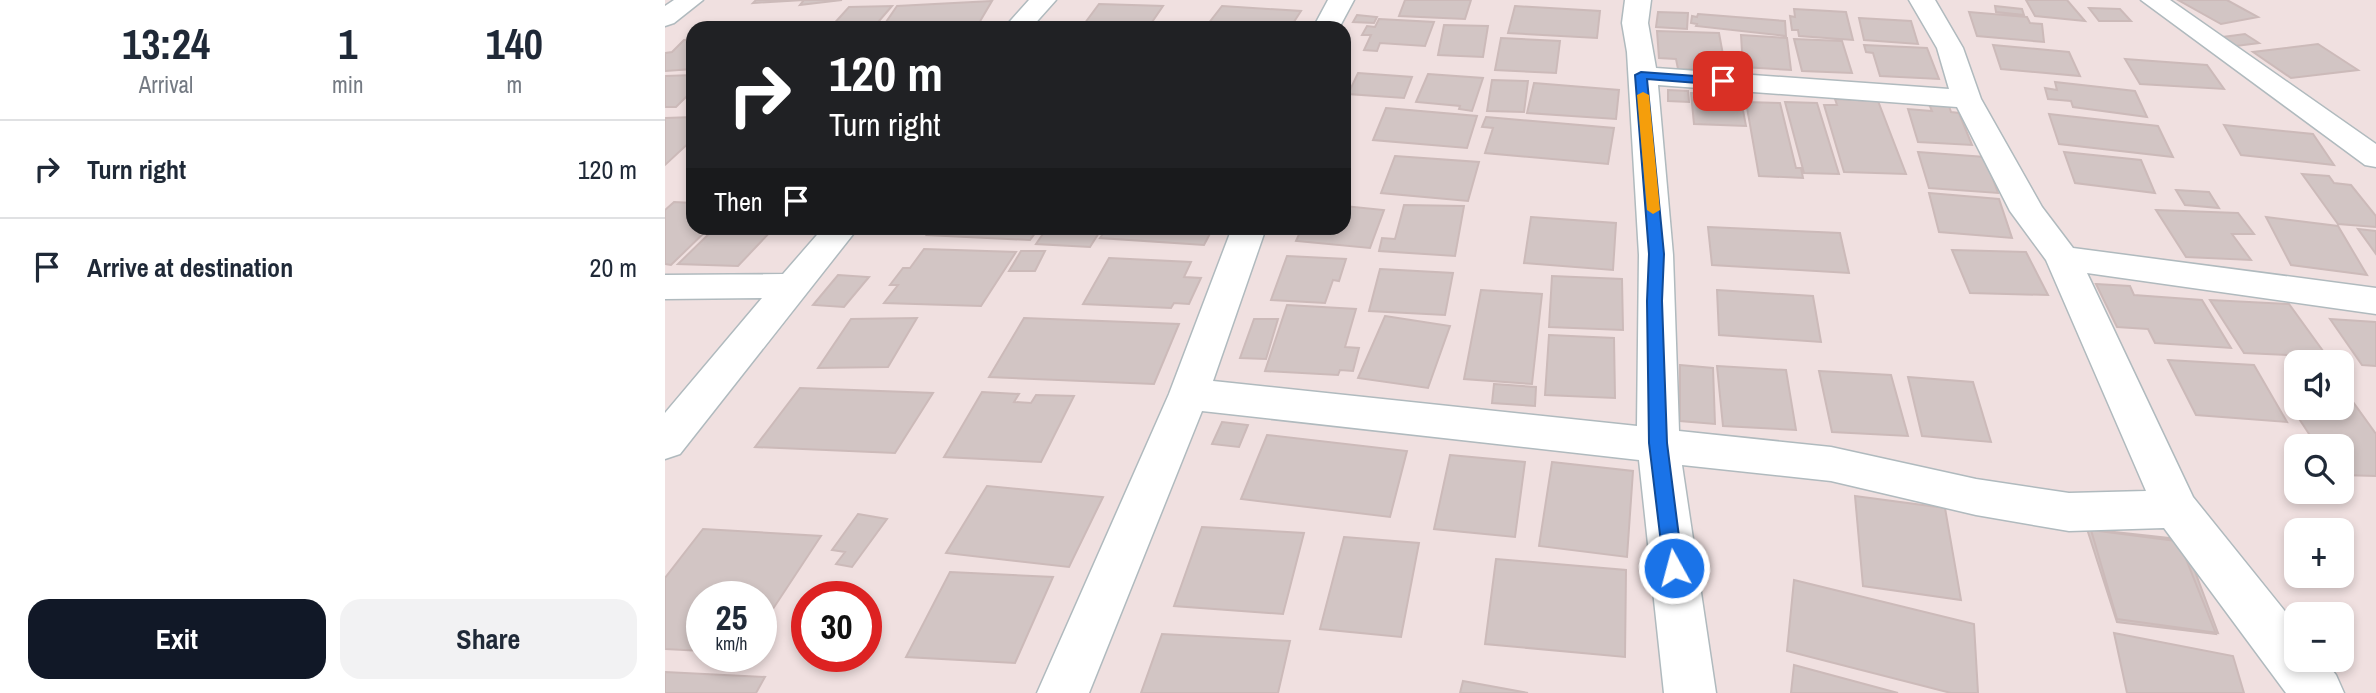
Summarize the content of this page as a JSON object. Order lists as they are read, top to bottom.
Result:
{
  "page": {
    "eta": [
      "13:24",
      "Arrival",
      "1",
      "min",
      "140",
      "m"
    ],
    "turn": ["120 m", "Turn right"],
    "list": [
      {
        "name": "Turn right",
        "value": "120 m"
      },
      {
        "name": "Arrive at destination",
        "value": "20 m"
      }
    ],
    "then": "Then",
    "map_buttons": ["+", "−"],
    "speed": "25 km/h",
    "limit": "30",
    "buttons": ["Exit", "Share"]
  }
}
